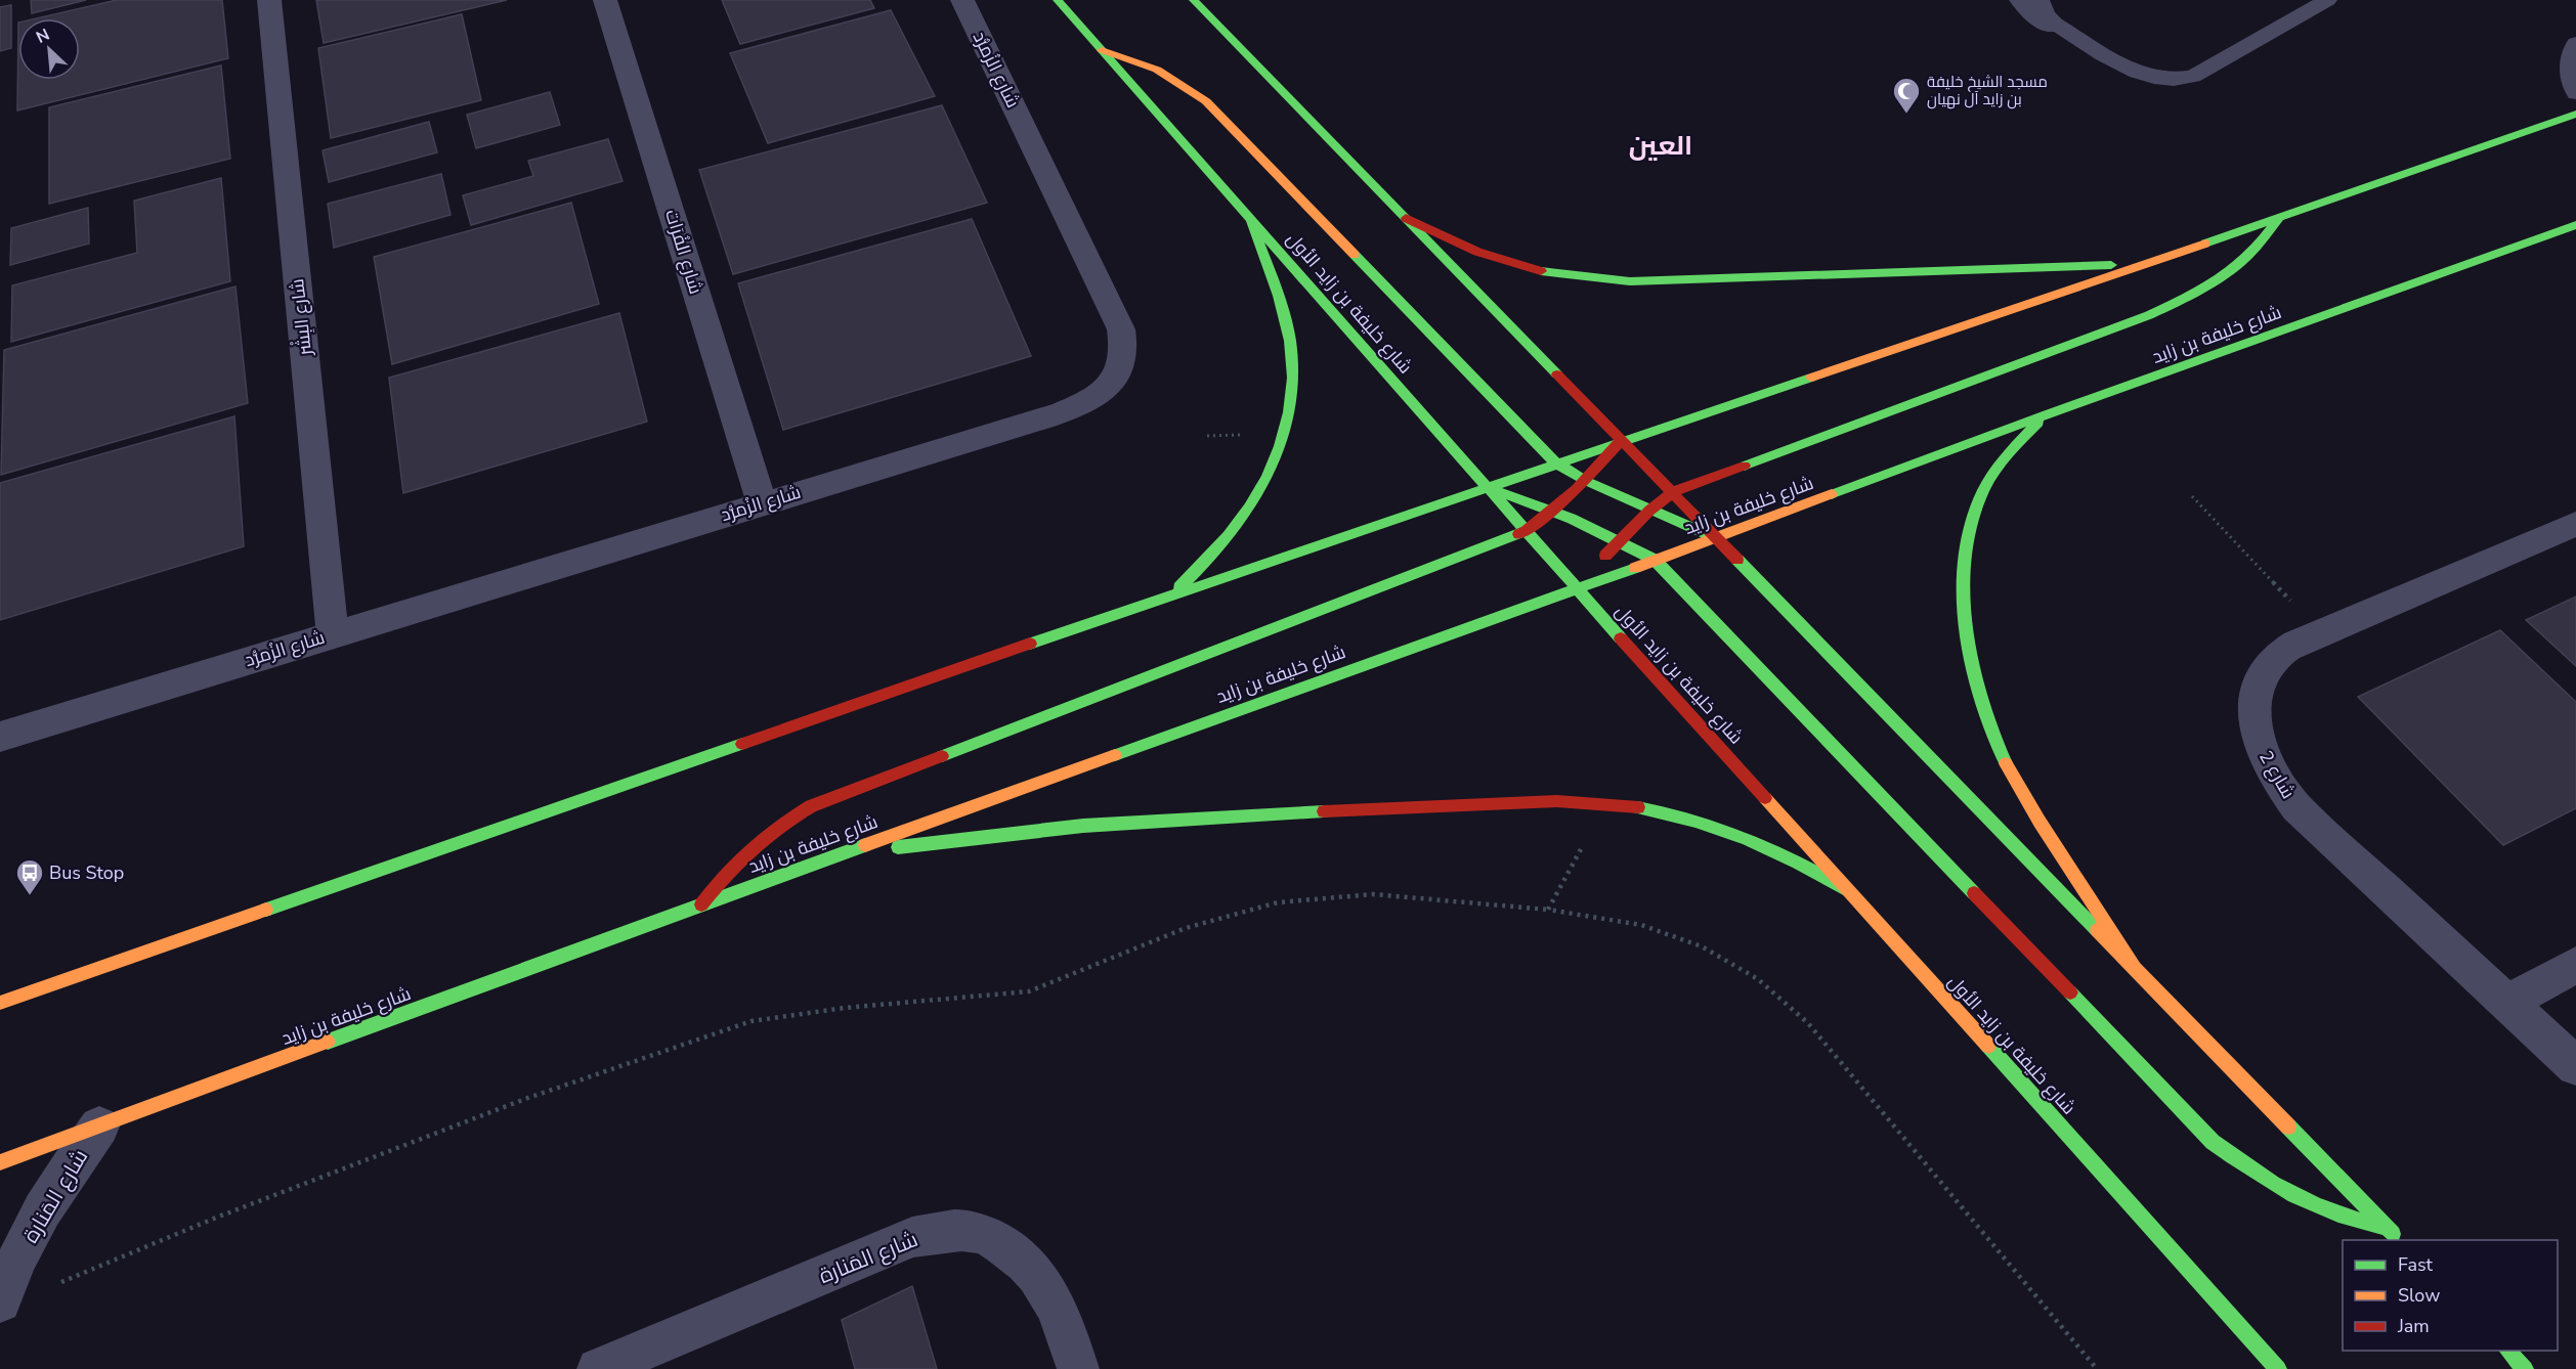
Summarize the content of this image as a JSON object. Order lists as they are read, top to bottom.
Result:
{
  "streets": {
    "main road": ["شارع خليفة بن زايد الأول", "شارع خليفة بن زايد"],
    "street": [
      "شارع الزُمرُّد",
      "شارع الفُرَات",
      "شارع البِشْر",
      "شارع 2",
      "شارع المَنارة"
    ]
  },
  "crossings": [
    ["شارع الزُمرُّد", "شارع الفُرَات"],
    ["شارع الزُمرُّد", "شارع البِشْر"],
    ["شارع خليفة بن زايد الأول", "شارع خليفة بن زايد"],
    ["شارع خليفة بن زايد", "شارع المَنارة"]
  ],
  "districts": ["العين"],
  "places": {
    "mosque": ["مسجد الشيخ خليفة بن زايد آل نهيان"],
    "bus stop": ["Bus Stop"]
  },
  "legend": ["Fast", "Slow", "Jam"],
  "north": "top left"
}
